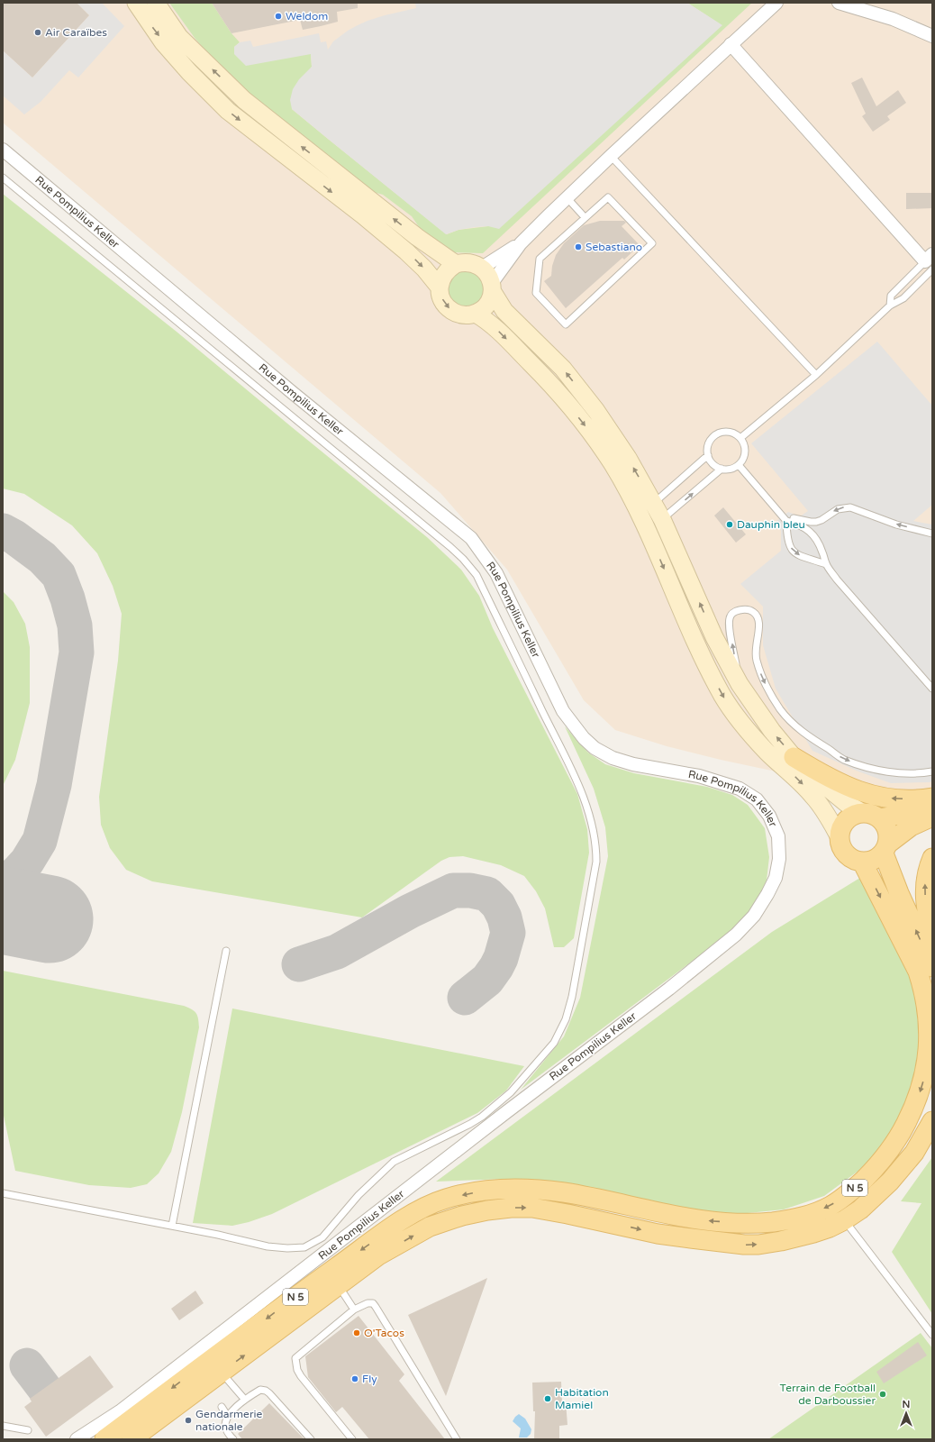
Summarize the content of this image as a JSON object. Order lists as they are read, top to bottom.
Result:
{
  "streets": {
    "main road": ["N 5"],
    "street": ["Rue Pompilius Keller"]
  },
  "places": [
    "Weldom",
    "Air Caraïbes",
    "Sebastiano",
    "Dauphin bleu",
    "O'Tacos",
    "Fly",
    "Terrain de Football de Darboussier",
    "Habitation Mamiel",
    "Gendarmerie nationale"
  ],
  "north": "top"
}
